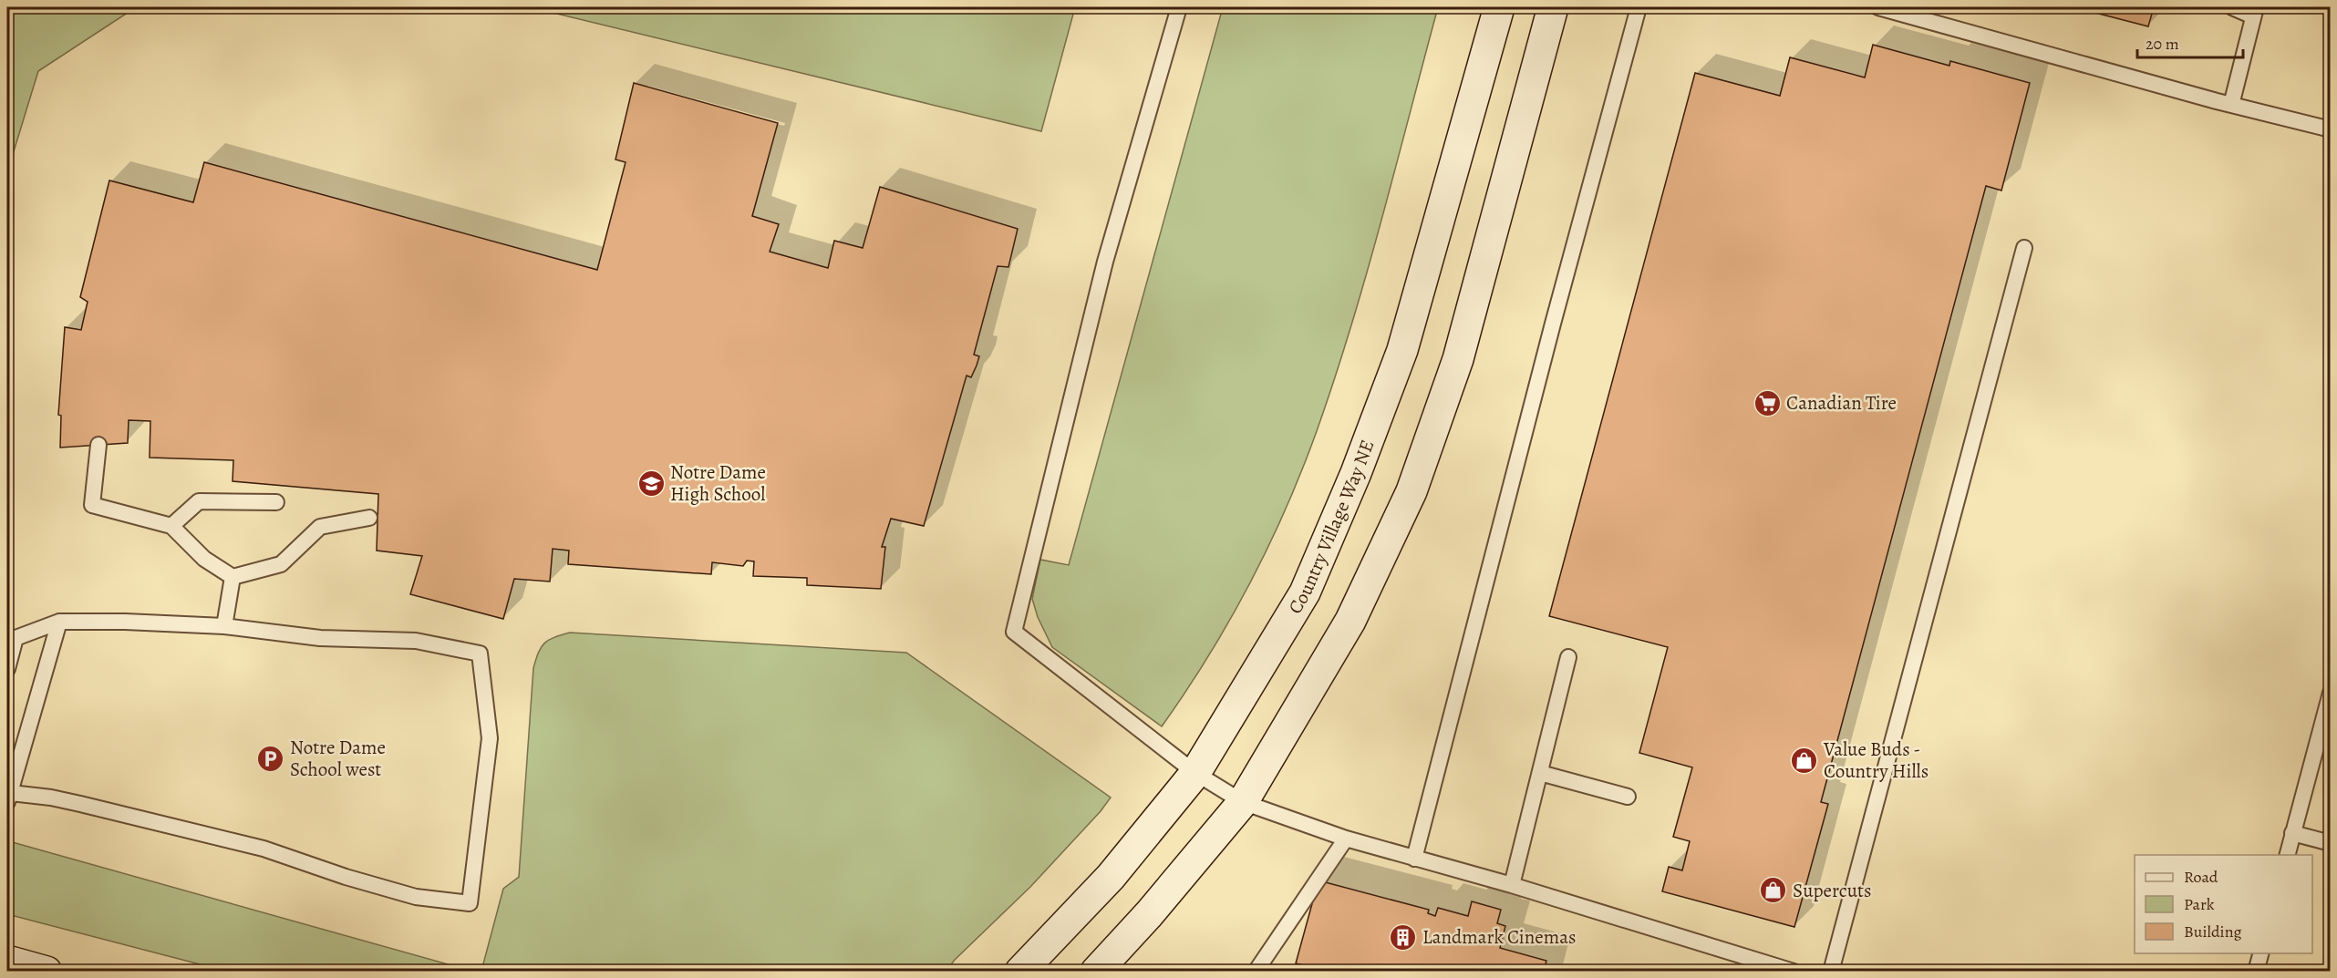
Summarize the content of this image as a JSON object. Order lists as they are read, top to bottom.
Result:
{
  "streets": {
    "street": ["Country Village Way NE"]
  },
  "places": {
    "supermarket": ["Canadian Tire"],
    "school or university": ["Notre Dame High School"],
    "parking": ["Notre Dame School west"],
    "shop": ["Value Buds - Country Hills", "Supercuts"],
    "building": ["Landmark Cinemas"]
  },
  "legend": ["Road", "Park", "Building"],
  "scale_bar": "20 m"
}
